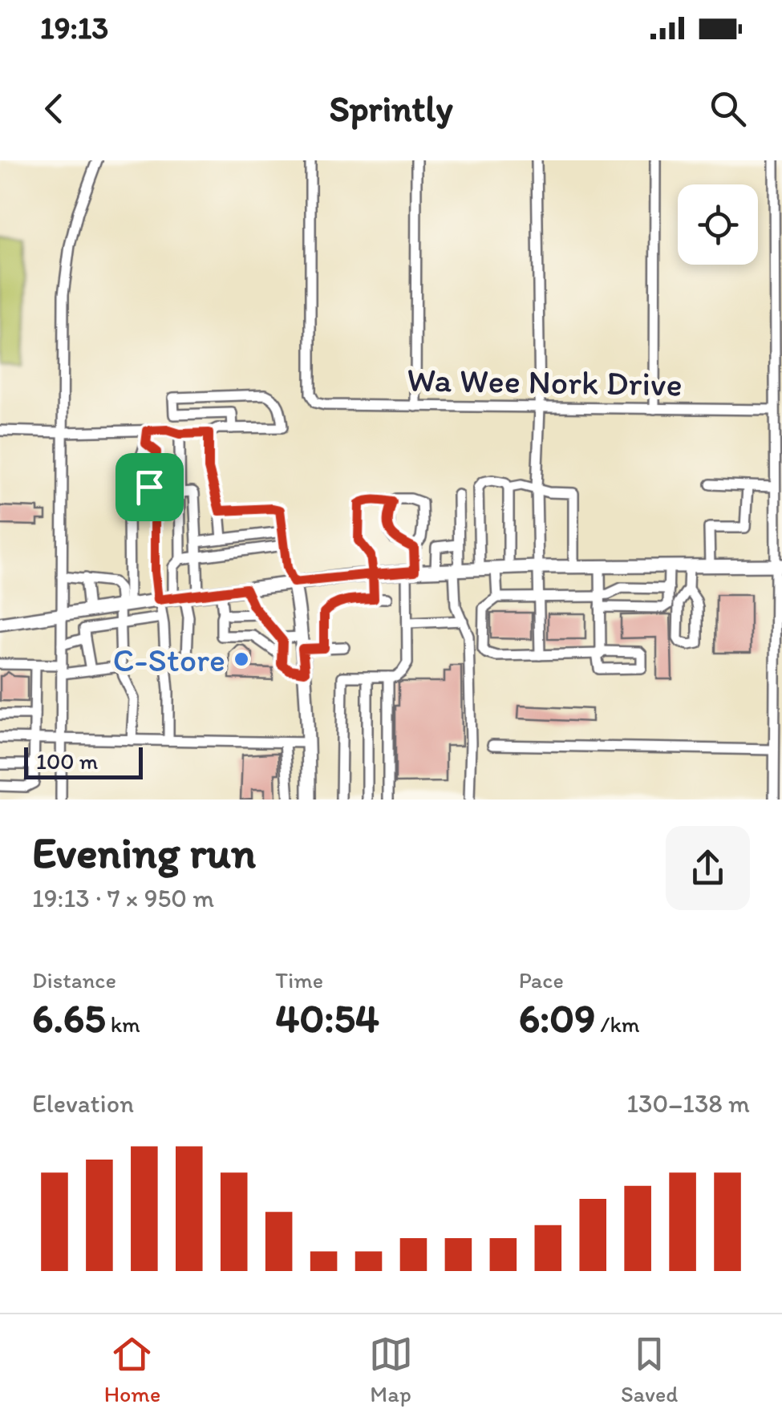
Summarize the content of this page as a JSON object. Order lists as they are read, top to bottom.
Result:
{
  "streets": {
    "street": ["Wa Wee Nork Drive"]
  },
  "places": ["C-Store"],
  "scale_bar": "100 m",
  "page": {
    "status": "19:13",
    "header": "Sprintly",
    "scale": "100 m",
    "heading": ["Evening run", "19:13 · 7 × 950 m"],
    "stats": [
      ["Distance", "6.65 km"],
      ["Time", "40:54"],
      ["Pace", "6:09 /km"]
    ],
    "chart": ["Elevation", "130–138 m"],
    "tabs": ["Home", "Map", "Saved"]
  }
}
